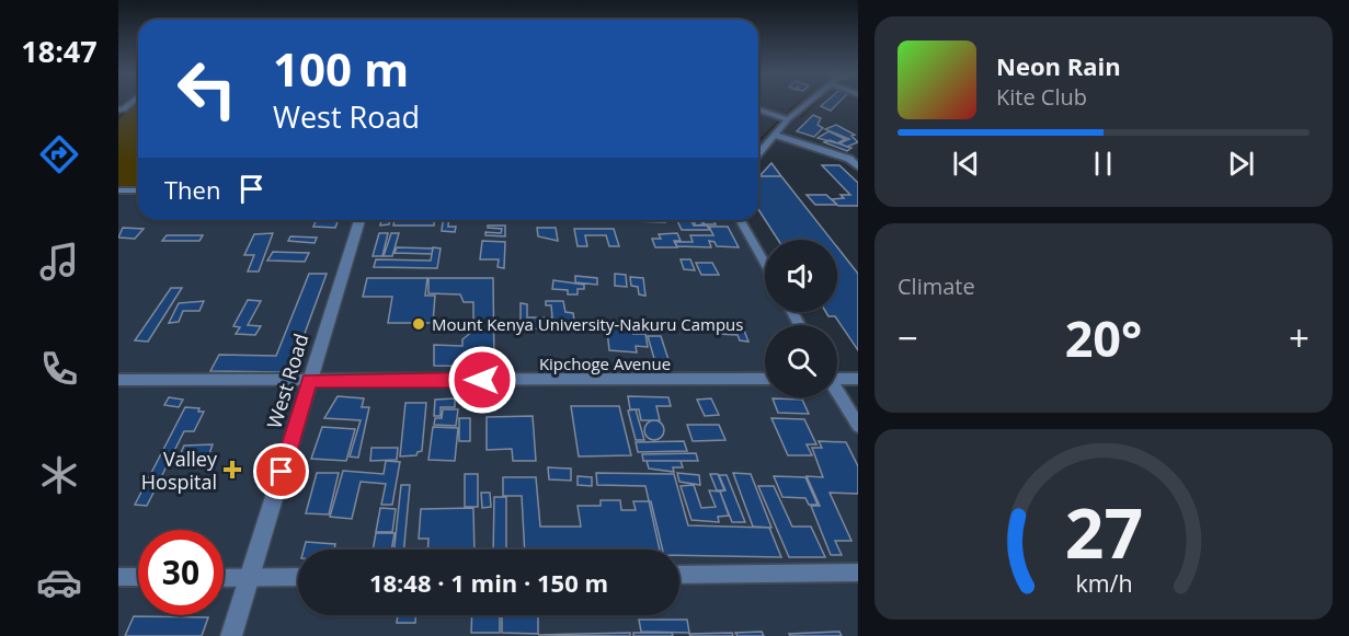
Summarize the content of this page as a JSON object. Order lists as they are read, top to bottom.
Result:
{
  "streets": {
    "street": ["Kipchoge Avenue", "West Road"]
  },
  "crossings": [
    ["Kipchoge Avenue", "West Road"]
  ],
  "places": {
    "other": ["Mount Kenya University-Nakuru Campus"],
    "health": ["Valley Hospital"]
  },
  "page": {
    "tabs": "18:47",
    "turn": ["100 m", "West Road"],
    "song": ["Neon Rain", "Kite Club"],
    "then": "Then",
    "tile": "Climate",
    "heat": ["−", "20°", "+"],
    "limit": "30",
    "trip": "18:48 · 1 min · 150 m",
    "gauge": ["27", "km/h"]
  }
}
